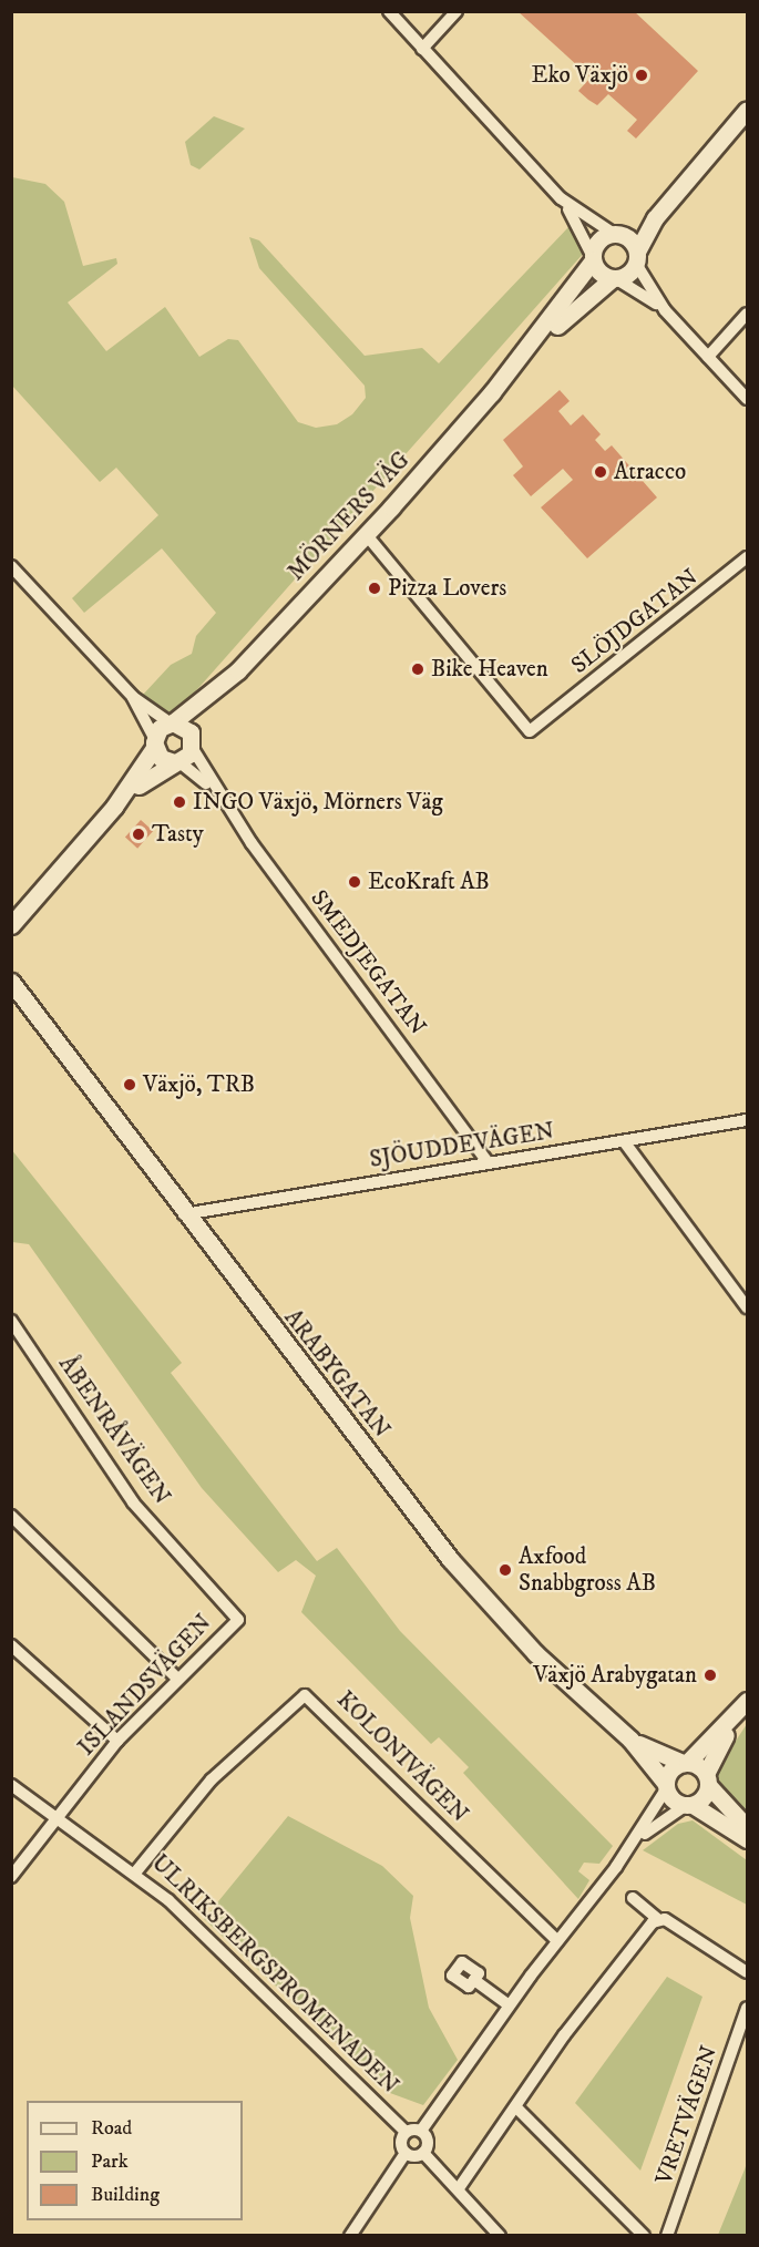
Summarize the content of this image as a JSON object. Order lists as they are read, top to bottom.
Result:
{
  "streets": {
    "main road": ["MÖRNERS VÄG", "ARABYGATAN"],
    "street": [
      "SLÖJDGATAN",
      "SMEDJEGATAN",
      "SJÖUDDEVÄGEN",
      "ÅBENRÅVÄGEN",
      "ISLANDSVÄGEN",
      "KOLONIVÄGEN",
      "ULRIKSBERGSPROMENADEN",
      "VRETVÄGEN"
    ]
  },
  "crossings": [
    ["MÖRNERS VÄG", "SLÖJDGATAN"],
    ["MÖRNERS VÄG", "SMEDJEGATAN"],
    ["SMEDJEGATAN", "SJÖUDDEVÄGEN"],
    ["SJÖUDDEVÄGEN", "ARABYGATAN"],
    ["ÅBENRÅVÄGEN", "ISLANDSVÄGEN"],
    ["ISLANDSVÄGEN", "ULRIKSBERGSPROMENADEN"],
    ["KOLONIVÄGEN", "ULRIKSBERGSPROMENADEN"]
  ],
  "places": [
    "Eko Växjö",
    "Atracco",
    "Pizza Lovers",
    "Bike Heaven",
    "INGO Växjö, Mörners Väg",
    "Tasty",
    "EcoKraft AB",
    "Växjö, TRB",
    "Axfood Snabbgross AB",
    "Växjö Arabygatan"
  ],
  "legend": ["Road", "Park", "Building"]
}
